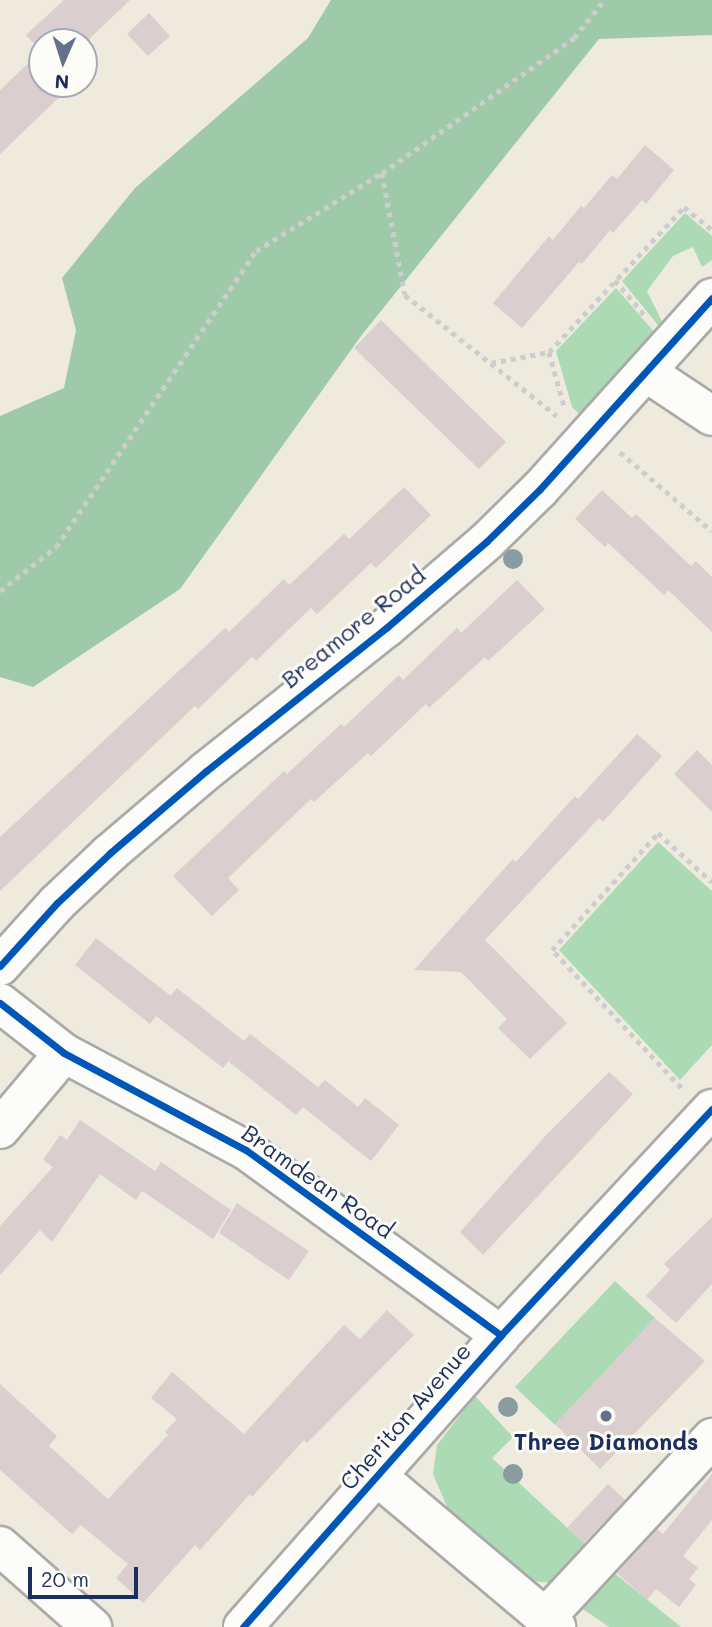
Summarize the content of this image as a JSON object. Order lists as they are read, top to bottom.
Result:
{
  "streets": {
    "street": ["Breamore Road", "Bramdean Road", "Cheriton Avenue"]
  },
  "crossings": [
    ["Bramdean Road", "Cheriton Avenue"]
  ],
  "places": ["Three Diamonds"],
  "scale_bar": "20 m",
  "north": "bottom"
}
